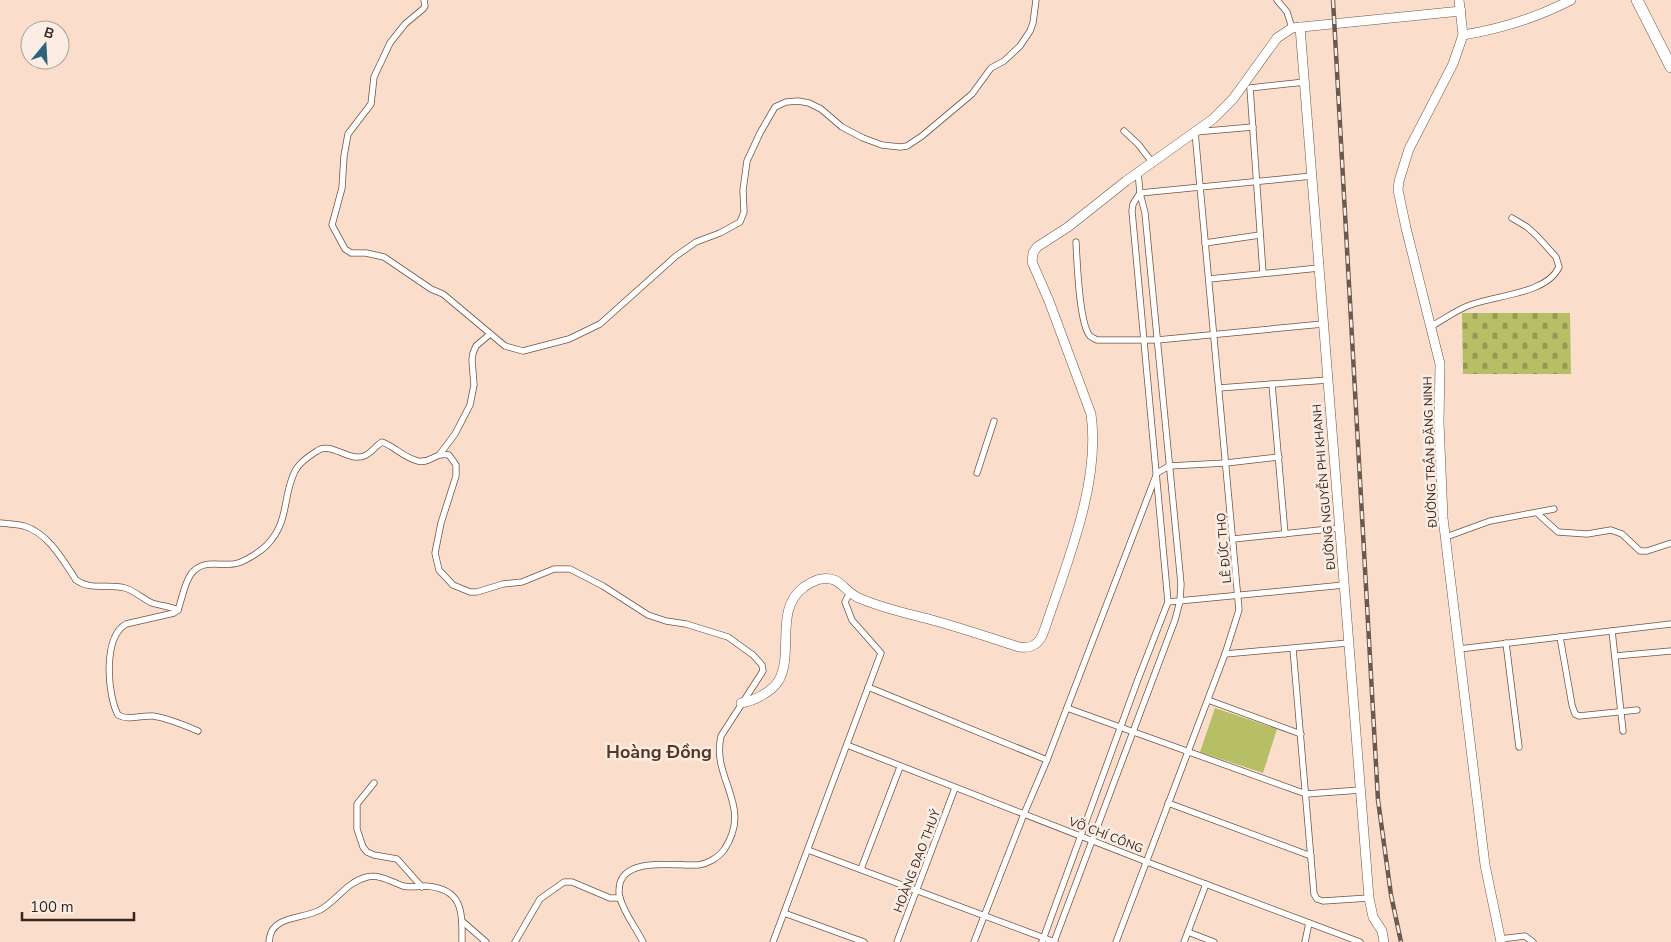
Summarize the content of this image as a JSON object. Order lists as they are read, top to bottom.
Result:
{
  "streets": {
    "street": [
      "ĐƯỜNG TRẦN ĐĂNG NINH",
      "ĐƯỜNG NGUYỄN PHI KHANH",
      "LÊ ĐỨC THỌ",
      "VÕ CHÍ CÔNG",
      "HOÀNG ĐẠO THUÝ"
    ]
  },
  "crossings": [
    ["LÊ ĐỨC THỌ", "VÕ CHÍ CÔNG"],
    ["VÕ CHÍ CÔNG", "HOÀNG ĐẠO THUÝ"]
  ],
  "districts": ["Hoàng Đồng"],
  "scale_bar": "100 m",
  "north": "top"
}
